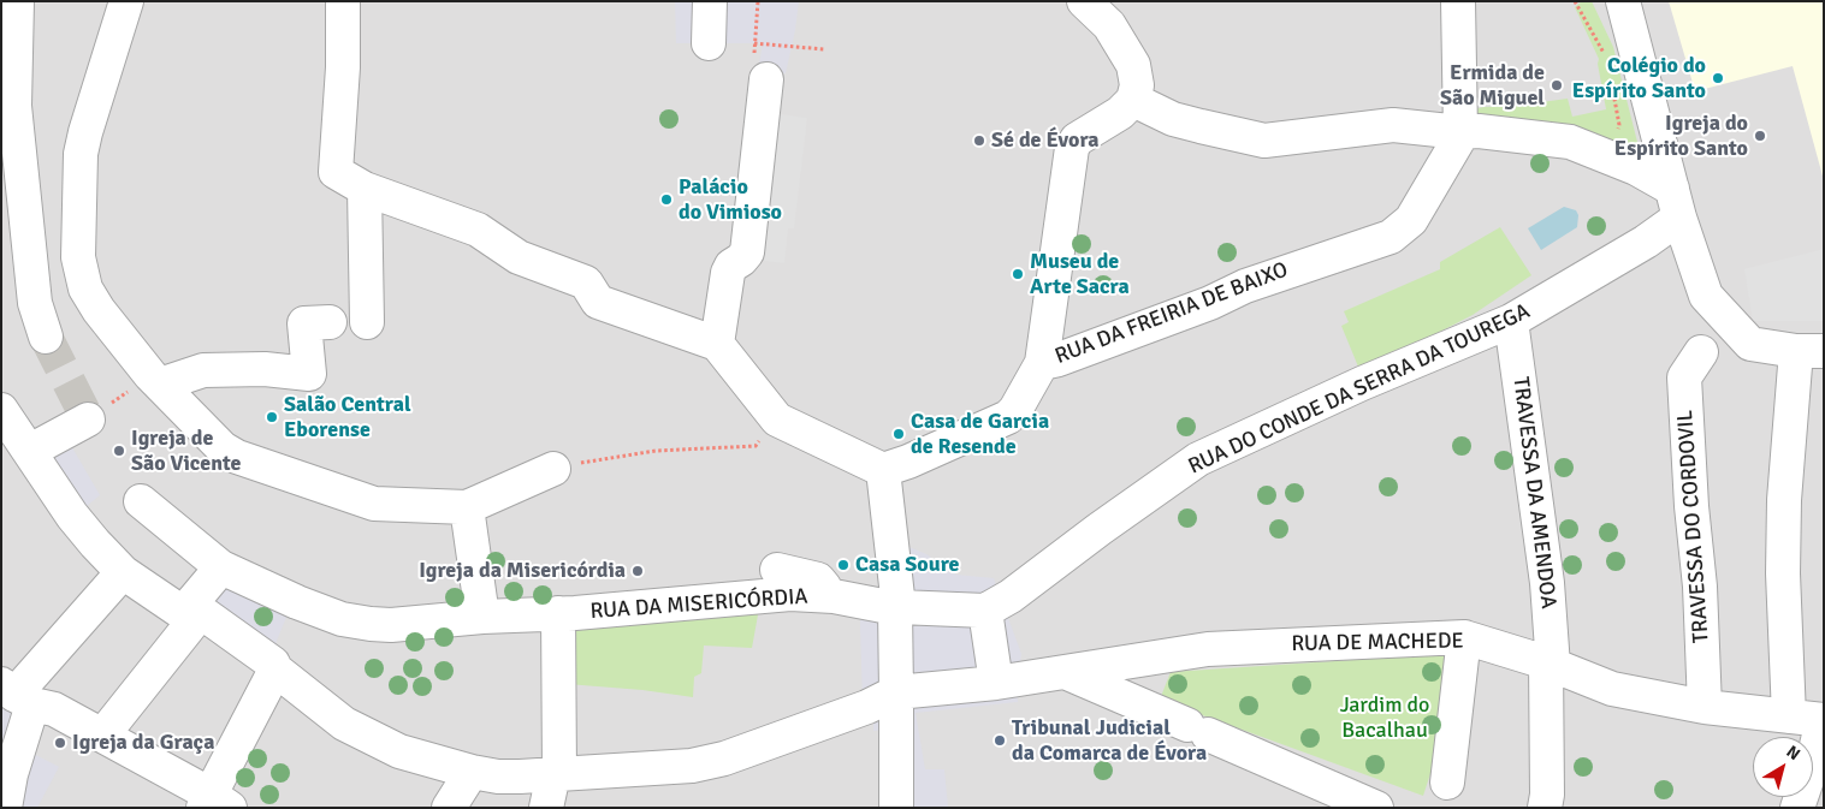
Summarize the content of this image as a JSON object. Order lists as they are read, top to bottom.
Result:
{
  "streets": {
    "street": [
      "RUA DA FREIRIA DE BAIXO",
      "RUA DO CONDE DA SERRA DA TOUREGA",
      "TRAVESSA DA AMENDOA",
      "TRAVESSA DO CORDOVIL",
      "RUA DA MISERICÓRDIA",
      "RUA DE MACHEDE"
    ]
  },
  "crossings": [
    ["RUA DO CONDE DA SERRA DA TOUREGA", "TRAVESSA DA AMENDOA"],
    ["RUA DO CONDE DA SERRA DA TOUREGA", "RUA DA MISERICÓRDIA"],
    ["TRAVESSA DA AMENDOA", "RUA DE MACHEDE"],
    ["TRAVESSA DO CORDOVIL", "RUA DE MACHEDE"]
  ],
  "parks": ["Jardim do Bacalhau"],
  "places": [
    "Colégio do Espírito Santo",
    "Ermida de São Miguel",
    "Igreja do Espírito Santo",
    "Sé de Évora",
    "Palácio do Vimioso",
    "Museu de Arte Sacra",
    "Salão Central Eborense",
    "Casa de Garcia de Resende",
    "Igreja de São Vicente",
    "Casa Soure",
    "Igreja da Misericórdia",
    "Tribunal Judicial da Comarca de Évora",
    "Igreja da Graça"
  ],
  "north": "top right"
}
